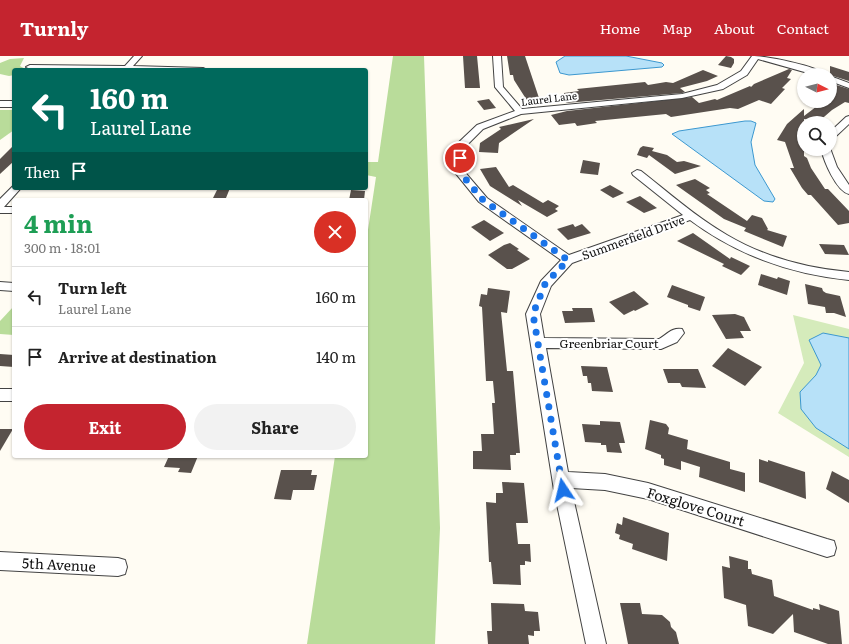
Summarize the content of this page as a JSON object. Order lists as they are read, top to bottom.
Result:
{
  "streets": {
    "street": [
      "Laurel Lane",
      "Summerfield Drive",
      "Greenbriar Court",
      "Foxglove Court",
      "5th Avenue"
    ]
  },
  "crossings": [
    ["Laurel Lane", "Summerfield Drive"],
    ["Summerfield Drive", "Greenbriar Court"],
    ["Summerfield Drive", "Foxglove Court"]
  ],
  "north": "right",
  "page": {
    "header": "Turnly",
    "nav": [
      "Home",
      "Map",
      "About",
      "Contact"
    ],
    "turn": ["160 m", "Laurel Lane"],
    "then": "Then",
    "heading": ["4 min", "300 m · 18:01"],
    "list": [
      {
        "name": "Turn left",
        "note": "Laurel Lane",
        "value": "160 m"
      },
      {
        "name": "Arrive at destination",
        "value": "140 m"
      }
    ],
    "buttons": ["Exit", "Share"]
  }
}
